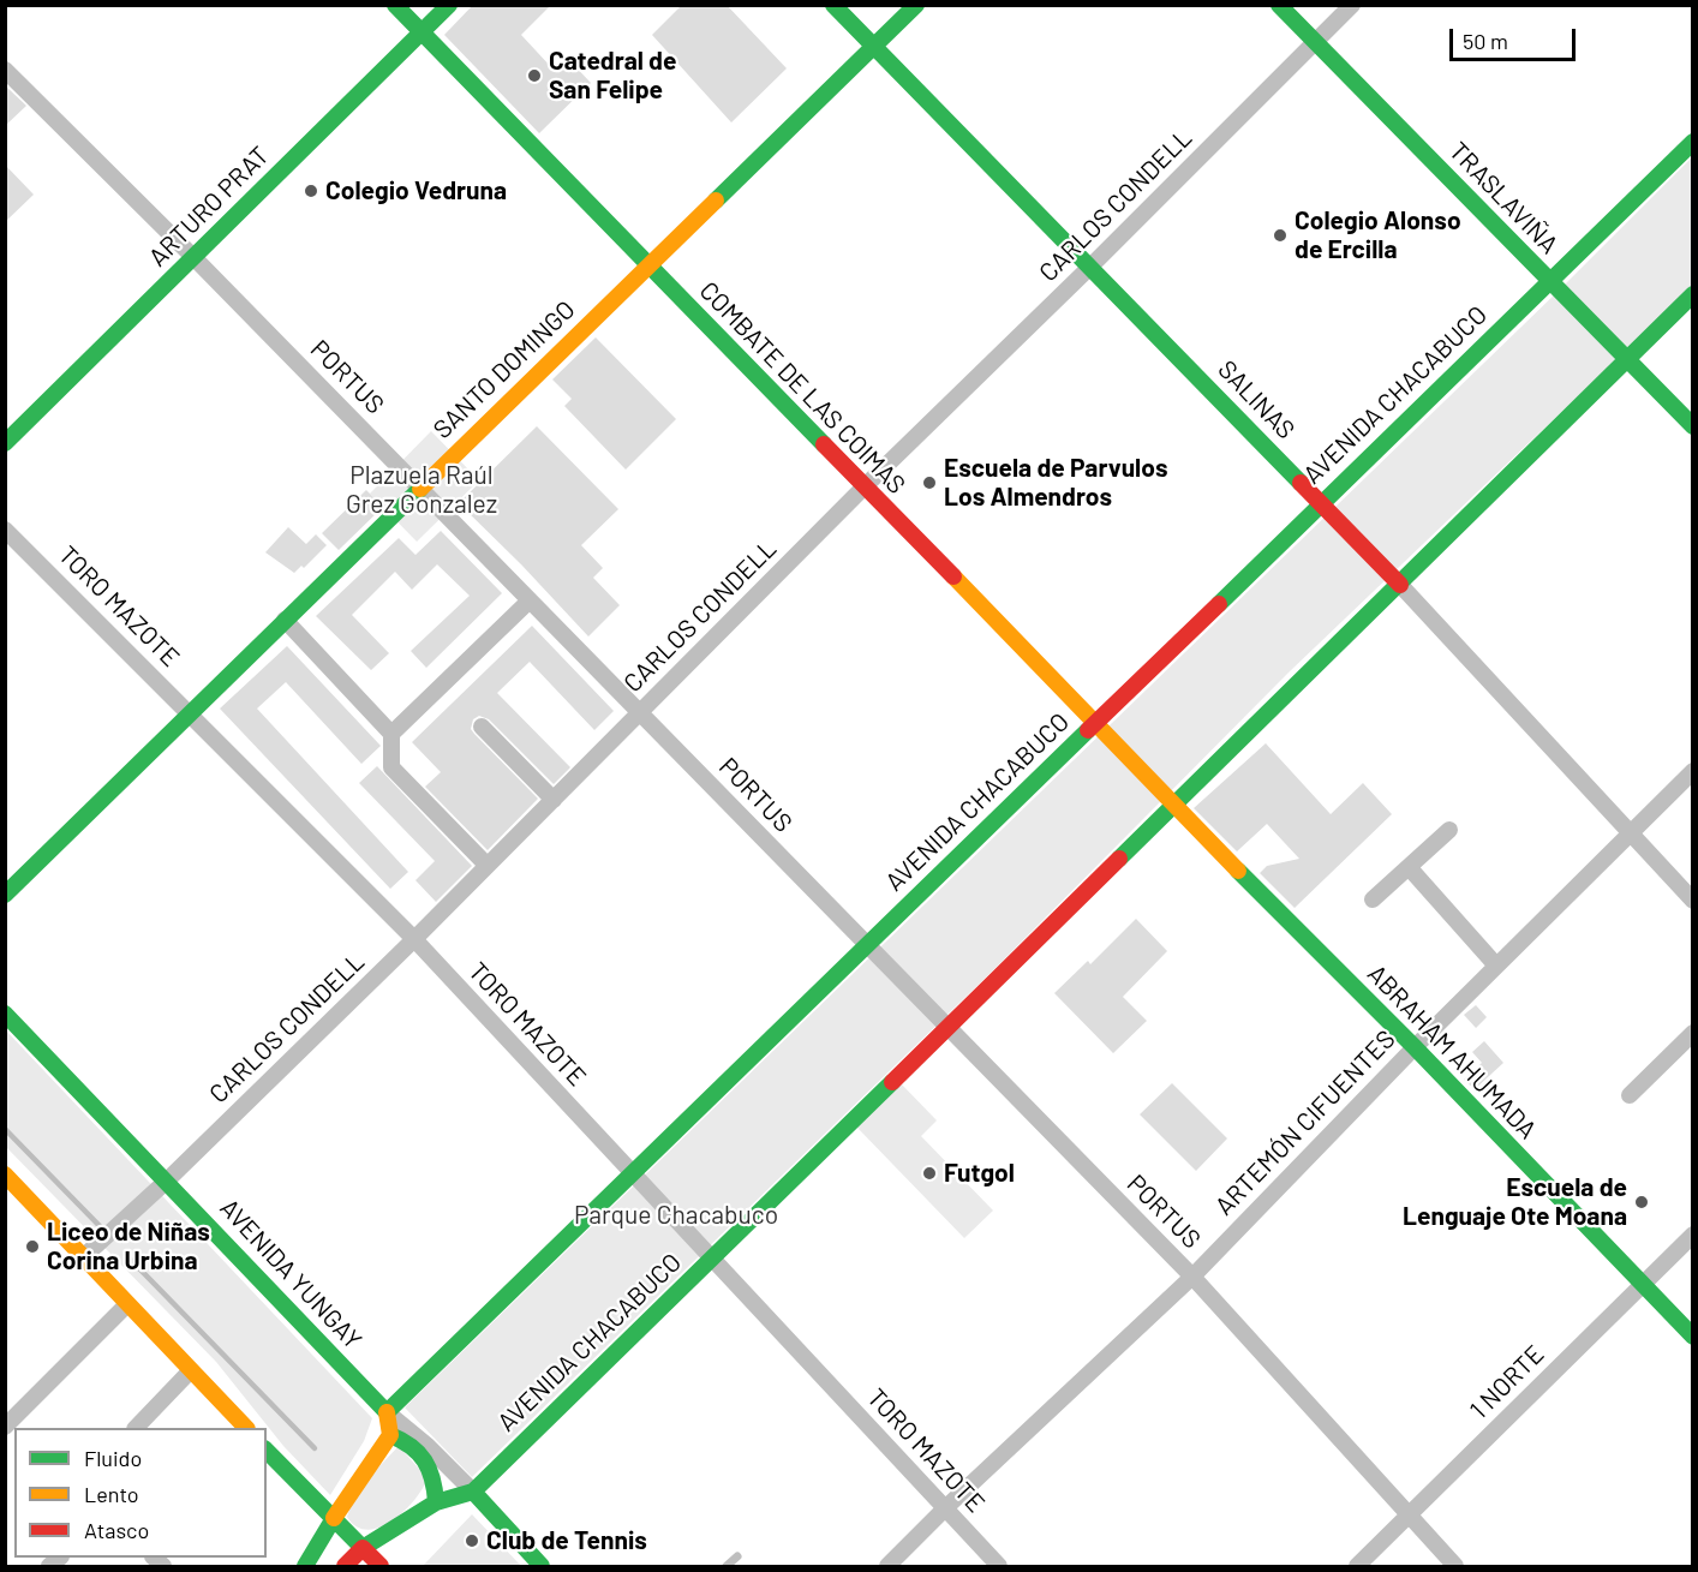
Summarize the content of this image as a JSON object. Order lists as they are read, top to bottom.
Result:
{
  "streets": {
    "main road": [
      "TRASLAVIÑA",
      "ARTURO PRAT",
      "SANTO DOMINGO",
      "COMBATE DE LAS COIMAS",
      "AVENIDA CHACABUCO",
      "SALINAS",
      "ABRAHAM AHUMADA",
      "AVENIDA YUNGAY"
    ],
    "street": [
      "CARLOS CONDELL",
      "PORTUS",
      "TORO MAZOTE",
      "ARTEMÓN CIFUENTES",
      "1 NORTE"
    ]
  },
  "crossings": [
    ["TRASLAVIÑA", "CARLOS CONDELL"],
    ["TRASLAVIÑA", "AVENIDA CHACABUCO"],
    ["CARLOS CONDELL", "PORTUS"],
    ["CARLOS CONDELL", "COMBATE DE LAS COIMAS"],
    ["CARLOS CONDELL", "SALINAS"],
    ["CARLOS CONDELL", "TORO MAZOTE"],
    ["CARLOS CONDELL", "AVENIDA YUNGAY"],
    ["ARTURO PRAT", "PORTUS"],
    ["ARTURO PRAT", "COMBATE DE LAS COIMAS"],
    ["SANTO DOMINGO", "PORTUS"],
    ["SANTO DOMINGO", "COMBATE DE LAS COIMAS"],
    ["SANTO DOMINGO", "SALINAS"],
    ["SANTO DOMINGO", "TORO MAZOTE"],
    ["PORTUS", "AVENIDA CHACABUCO"],
    ["PORTUS", "ARTEMÓN CIFUENTES"],
    ["PORTUS", "1 NORTE"],
    ["COMBATE DE LAS COIMAS", "AVENIDA CHACABUCO"],
    ["COMBATE DE LAS COIMAS", "ABRAHAM AHUMADA"],
    ["AVENIDA CHACABUCO", "SALINAS"],
    ["AVENIDA CHACABUCO", "TORO MAZOTE"],
    ["AVENIDA CHACABUCO", "ABRAHAM AHUMADA"],
    ["AVENIDA CHACABUCO", "AVENIDA YUNGAY"],
    ["SALINAS", "ARTEMÓN CIFUENTES"],
    ["TORO MAZOTE", "ARTEMÓN CIFUENTES"],
    ["ABRAHAM AHUMADA", "ARTEMÓN CIFUENTES"],
    ["ABRAHAM AHUMADA", "1 NORTE"]
  ],
  "parks": ["Plazuela Raúl Grez Gonzalez", "Parque Chacabuco"],
  "places": [
    "Catedral de San Felipe",
    "Colegio Vedruna",
    "Colegio Alonso de Ercilla",
    "Escuela de Parvulos Los Almendros",
    "Futgol",
    "Escuela de Lenguaje Ote Moana",
    "Liceo de Niñas Corina Urbina",
    "Club de Tennis"
  ],
  "legend": ["Fluido", "Lento", "Atasco"],
  "scale_bar": "50 m"
}
